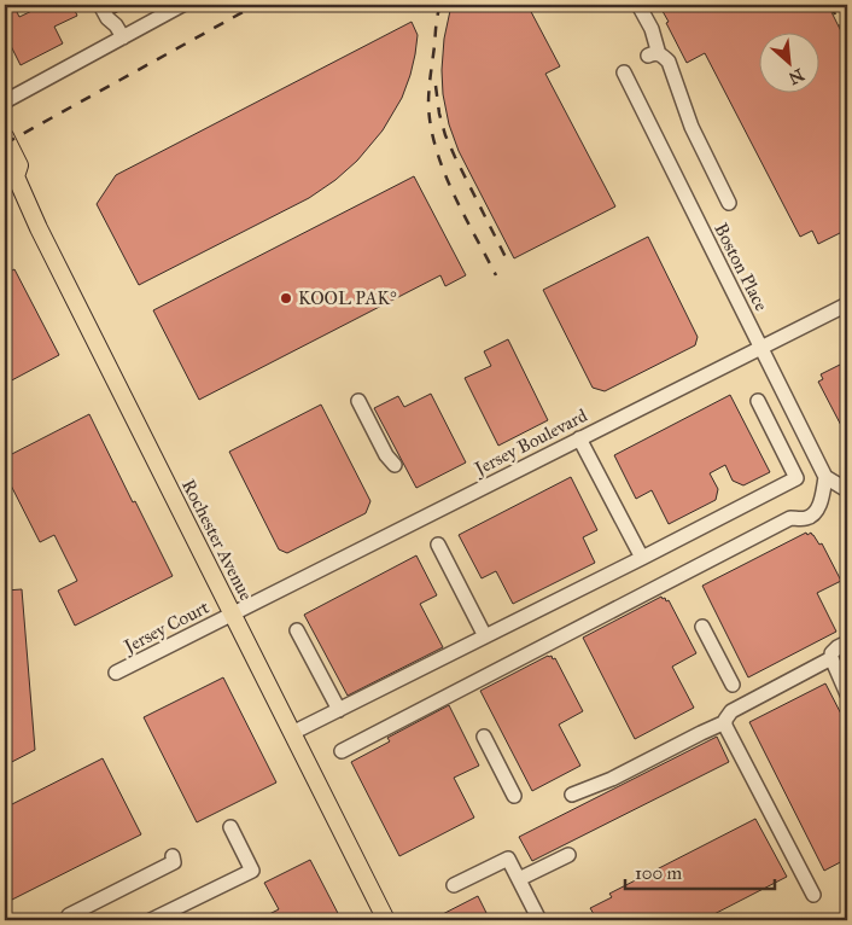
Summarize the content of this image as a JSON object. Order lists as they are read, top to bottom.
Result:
{
  "streets": {
    "main road": ["Rochester Avenue"],
    "street": ["Boston Place", "Jersey Boulevard", "Jersey Court"]
  },
  "crossings": [
    ["Boston Place", "Jersey Boulevard"],
    ["Jersey Boulevard", "Rochester Avenue"],
    ["Jersey Boulevard", "Jersey Court"],
    ["Rochester Avenue", "Jersey Court"]
  ],
  "places": ["KOOL PAK°"],
  "scale_bar": "100 m",
  "north": "bottom right"
}
